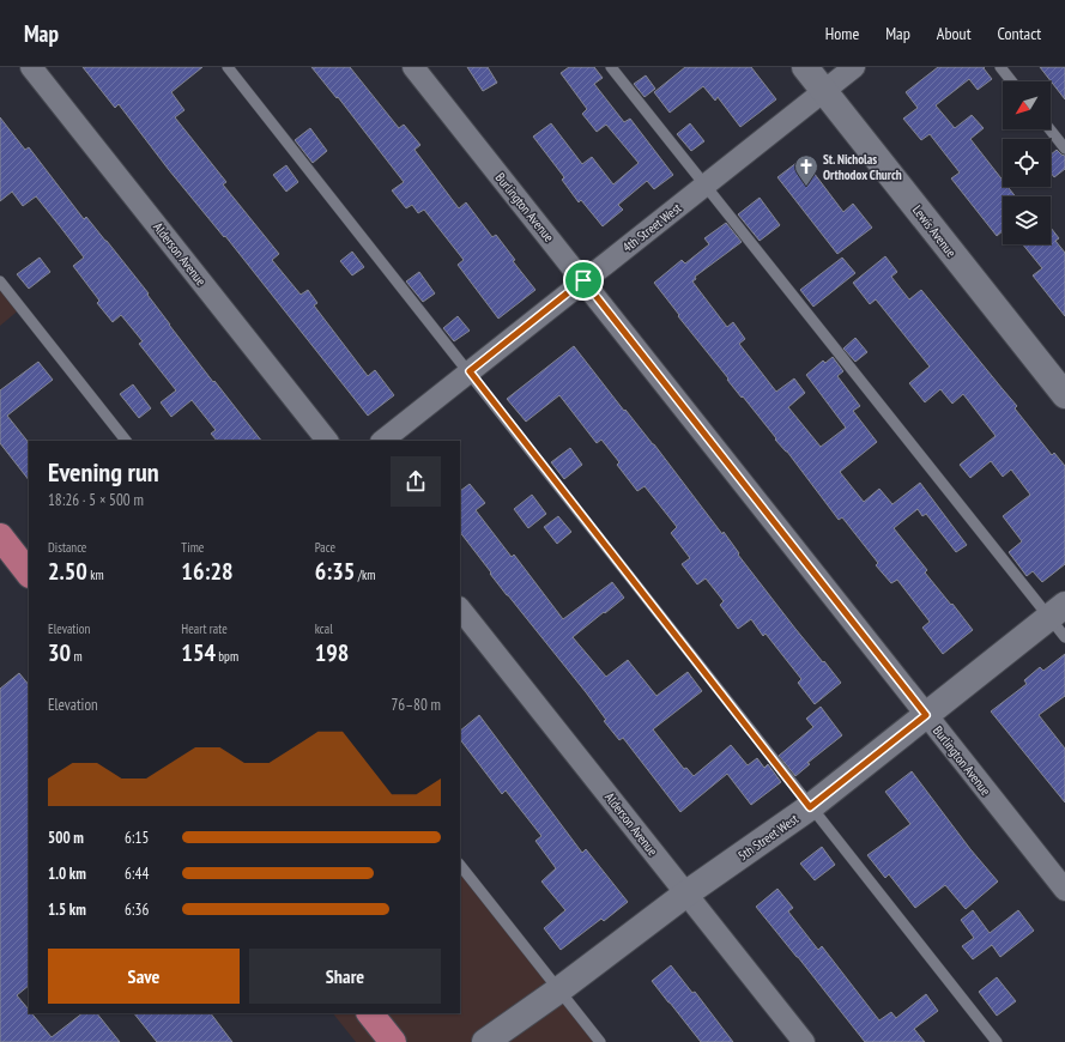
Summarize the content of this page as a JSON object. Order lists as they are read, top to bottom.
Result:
{
  "streets": {
    "street": [
      "Burlington Avenue",
      "4th Street West",
      "Lewis Avenue",
      "Alderson Avenue",
      "5th Street West"
    ]
  },
  "crossings": [
    ["Burlington Avenue", "4th Street West"],
    ["Burlington Avenue", "5th Street West"],
    ["4th Street West", "Lewis Avenue"],
    ["Alderson Avenue", "5th Street West"]
  ],
  "places": {
    "church": ["St. Nicholas Orthodox Church"]
  },
  "north": "bottom left",
  "page": {
    "header": "Map",
    "nav": [
      "Home",
      "Map",
      "About",
      "Contact"
    ],
    "heading": ["Evening run", "18:26 · 5 × 500 m"],
    "stats": [
      ["Distance", "2.50 km"],
      ["Time", "16:28"],
      ["Pace", "6:35 /km"],
      ["Elevation", "30 m"],
      ["Heart rate", "154 bpm"],
      ["kcal", "198"]
    ],
    "chart": ["Elevation", "76–80 m"],
    "list": [
      {
        "name": "500 m",
        "note": "6:15"
      },
      {
        "name": "1.0 km",
        "note": "6:44"
      },
      {
        "name": "1.5 km",
        "note": "6:36"
      }
    ],
    "buttons": ["Save", "Share"]
  }
}
